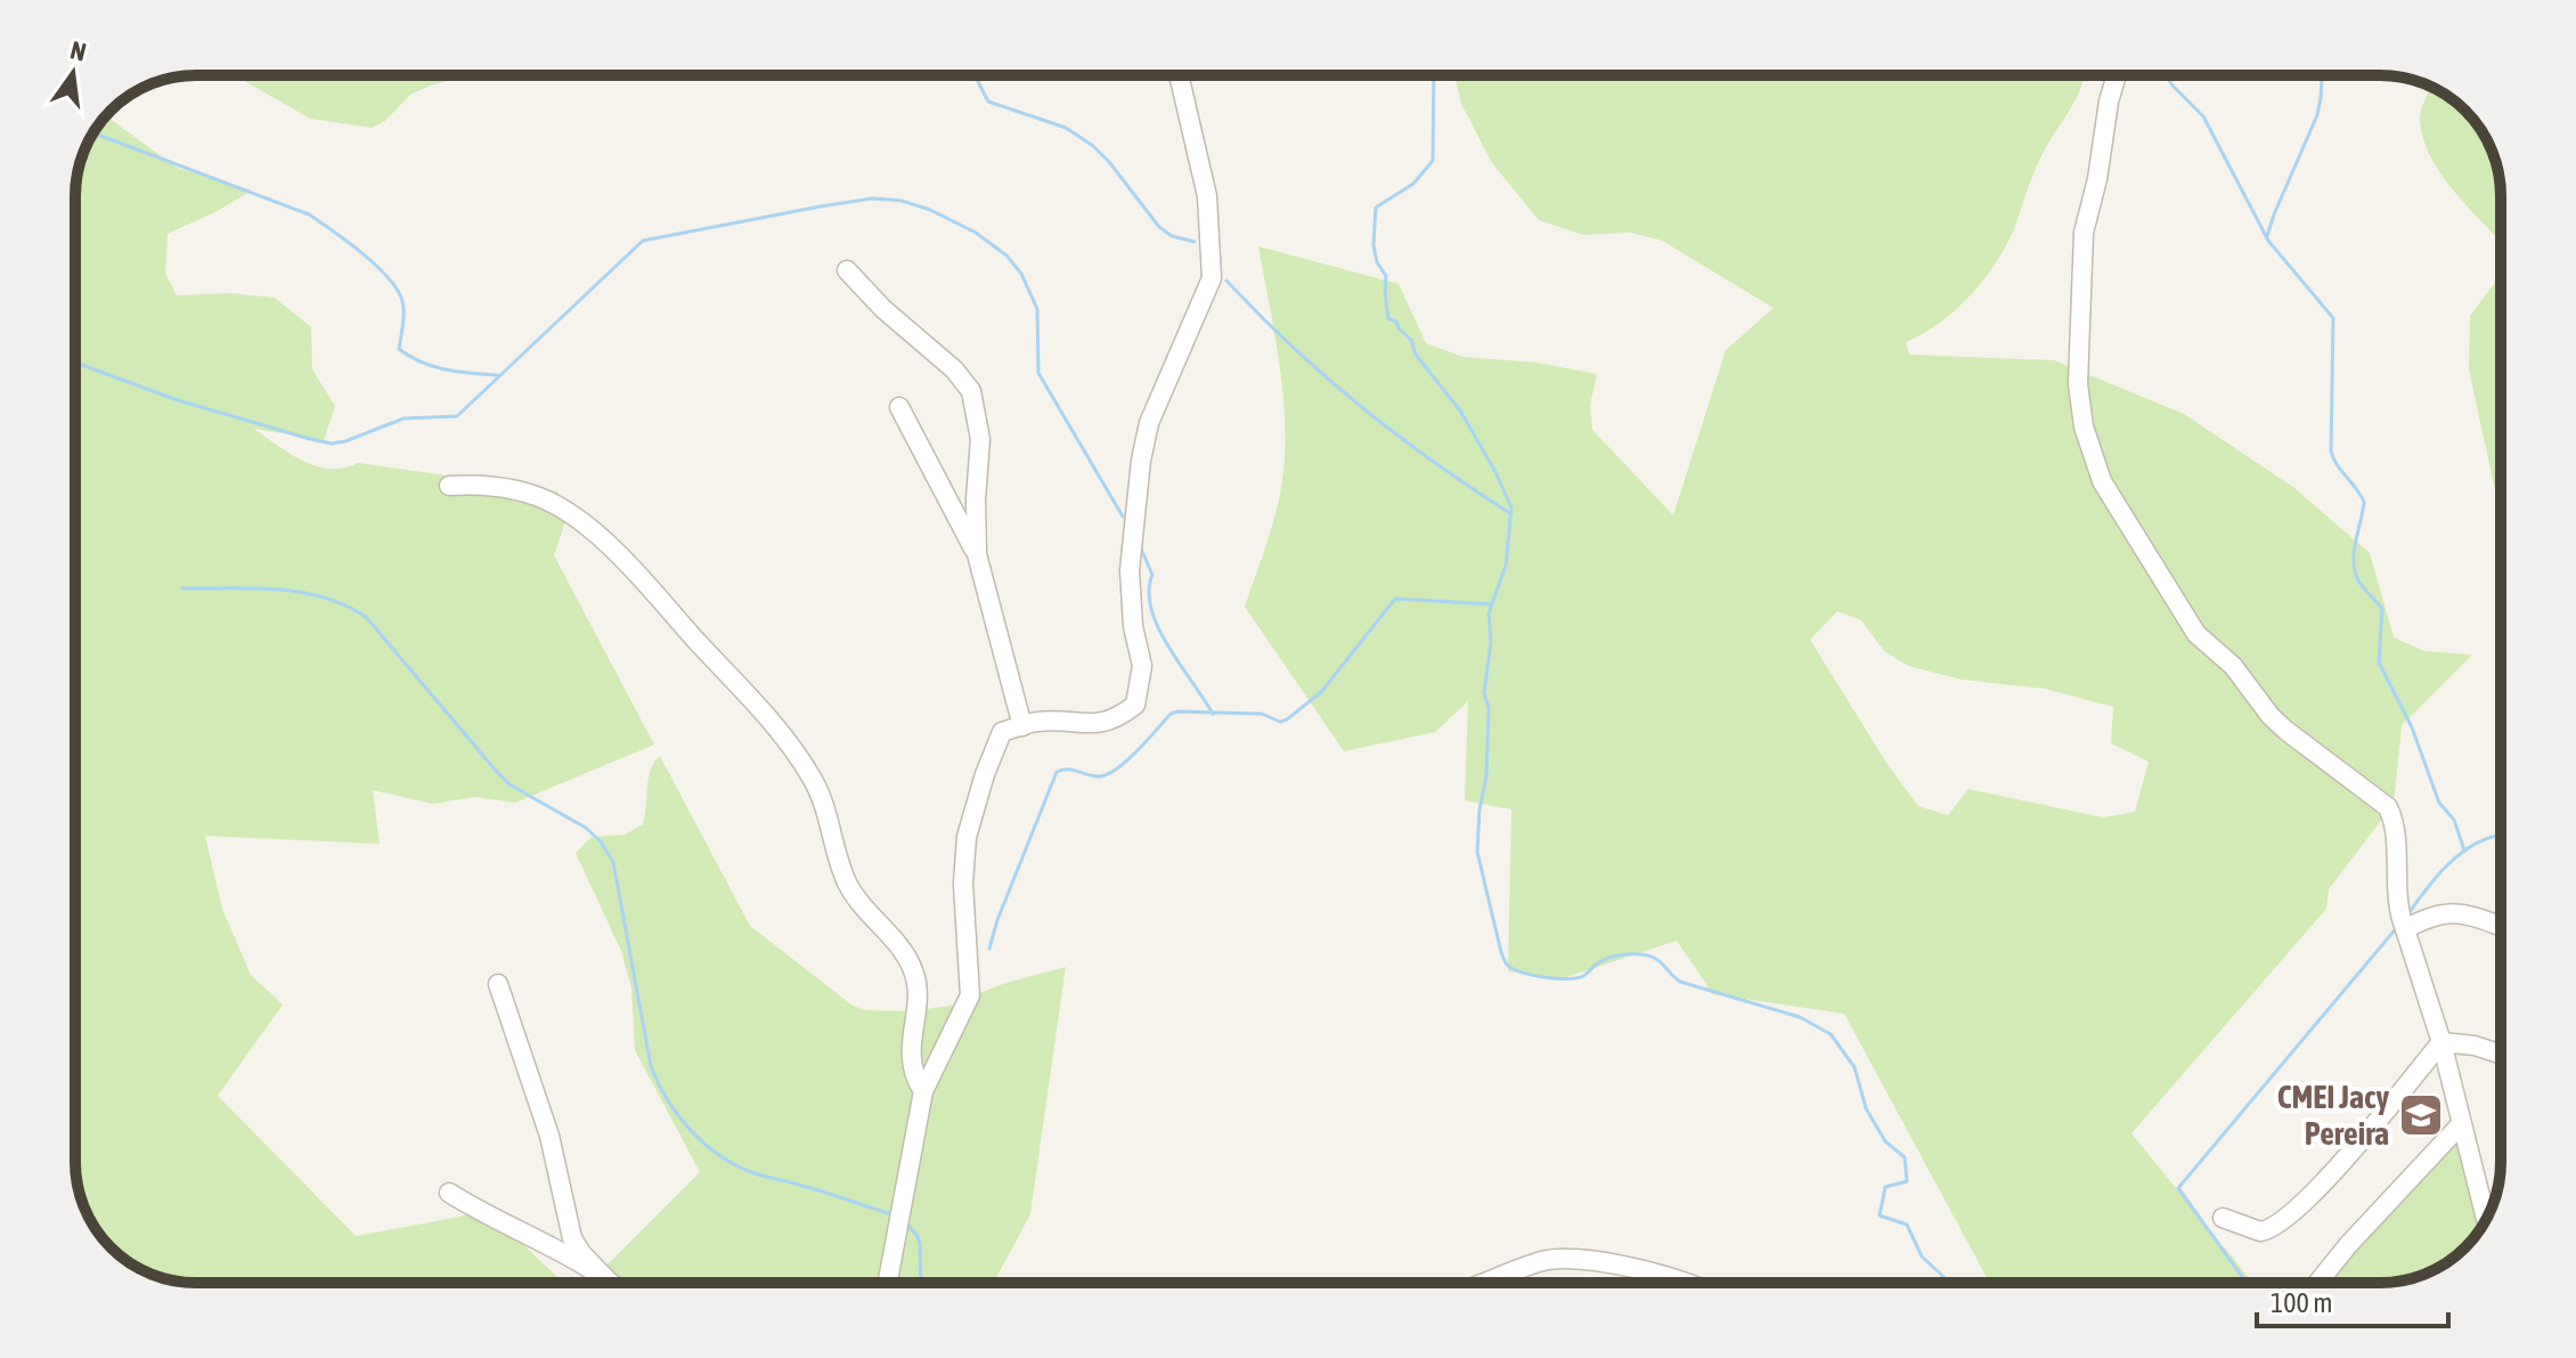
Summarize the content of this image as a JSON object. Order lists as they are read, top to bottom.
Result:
{
  "places": {
    "school or university": ["CMEI Jacy Pereira"]
  },
  "scale_bar": "100 m",
  "north": "top"
}
